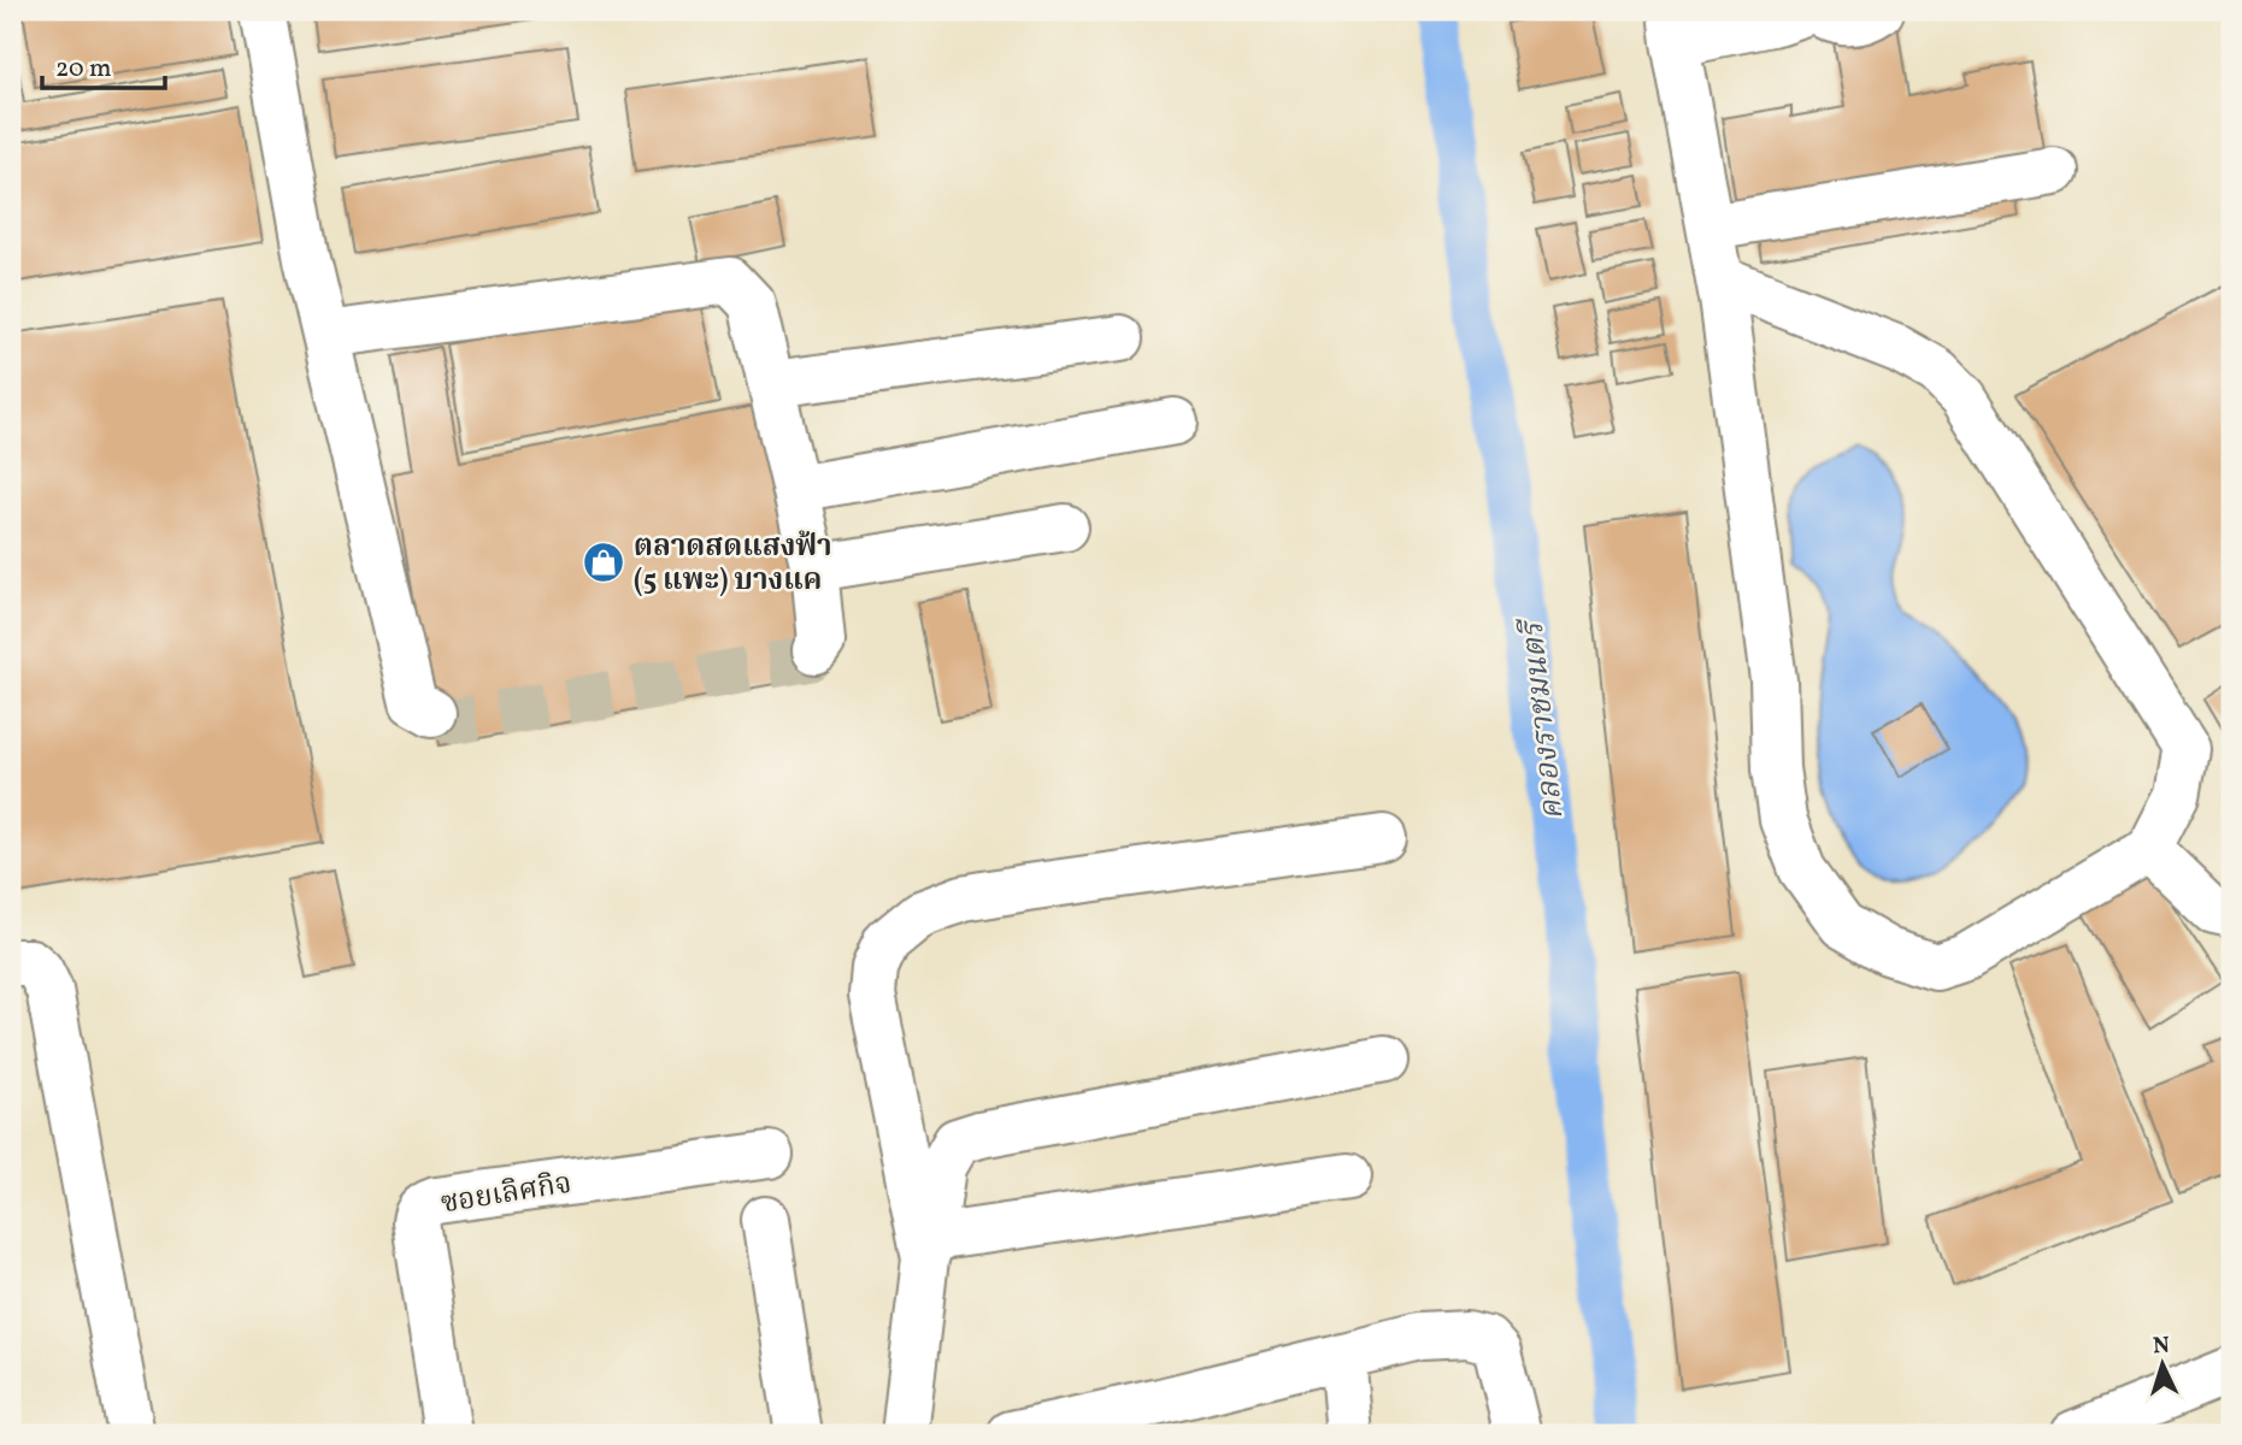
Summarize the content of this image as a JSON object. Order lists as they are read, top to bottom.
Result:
{
  "streets": {
    "street": ["ซอยเลิศกิจ"]
  },
  "water": ["คลองราชมนตรี"],
  "places": {
    "shop": ["ตลาดสดแสงฟ้า (5 แพะ) บางแค"]
  },
  "scale_bar": "20 m",
  "north": "top"
}
